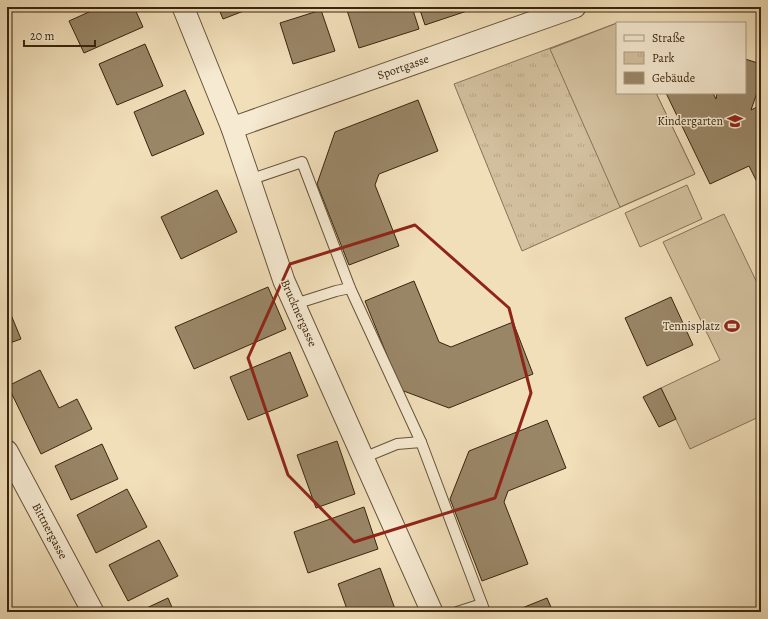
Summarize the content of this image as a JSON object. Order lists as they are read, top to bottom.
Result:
{
  "streets": {
    "street": ["Sportgasse", "Brucknergasse", "Bittnergasse"]
  },
  "crossings": [
    ["Sportgasse", "Brucknergasse"]
  ],
  "places": {
    "school or university": ["Kindergarten"],
    "sports": ["Tennisplatz"]
  },
  "legend": ["Straße", "Park", "Gebäude"],
  "scale_bar": "20 m"
}
